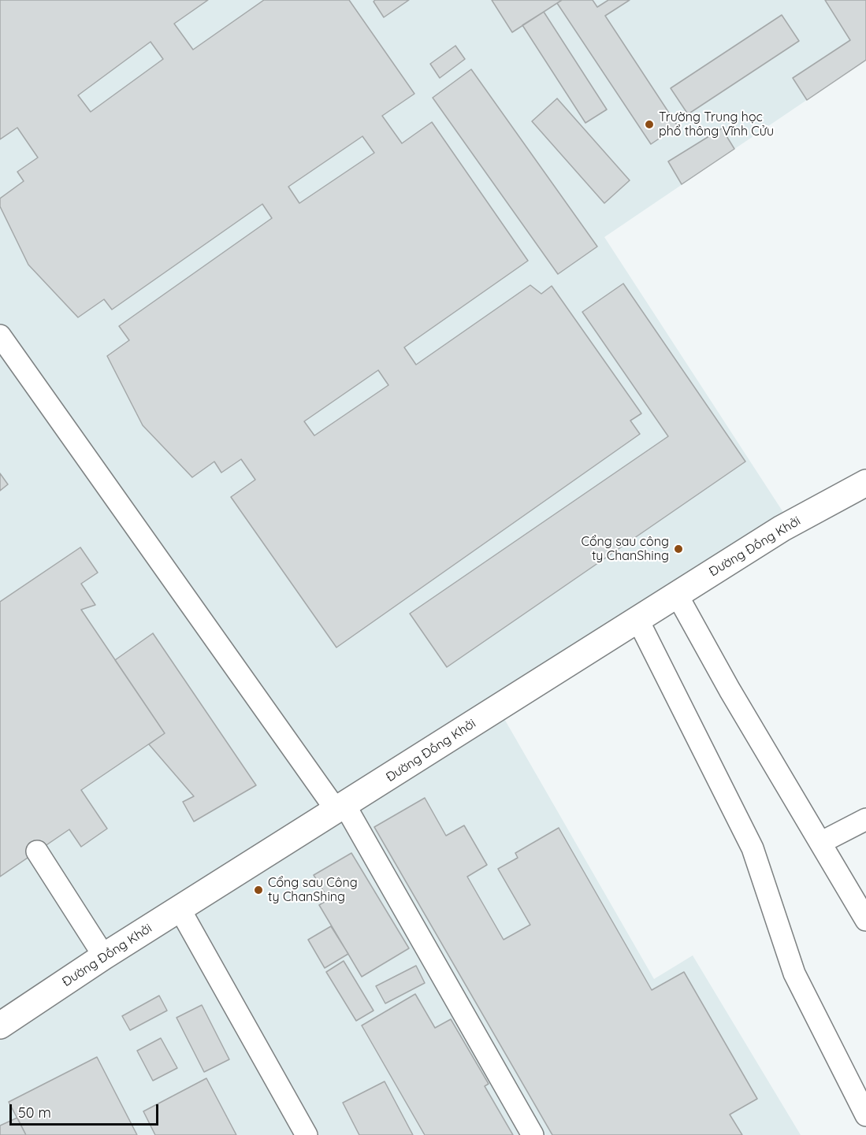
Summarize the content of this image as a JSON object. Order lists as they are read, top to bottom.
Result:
{
  "streets": {
    "main road": ["Đường Đồng Khởi"]
  },
  "places": ["Trường Trung học phổ thông Vĩnh Cửu", "Cổng sau công ty ChanShing", "Cổng sau Công ty ChanShing"],
  "scale_bar": "50 m"
}
